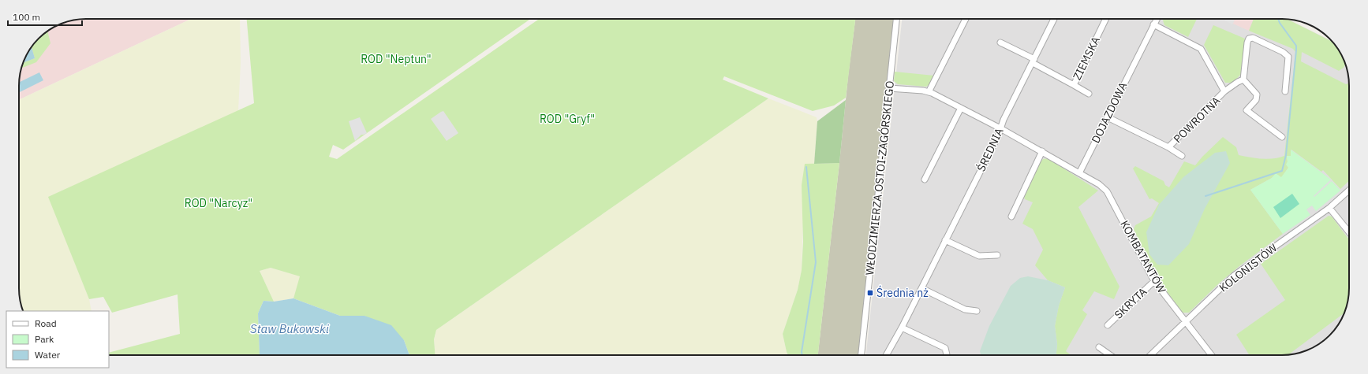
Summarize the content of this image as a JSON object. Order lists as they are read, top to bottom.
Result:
{
  "streets": {
    "street": [
      "ZIEMSKA",
      "DOJAZDOWA",
      "POWROTNA",
      "ŚREDNIA",
      "WŁODZIMIERZA OSTOI-ZAGÓRSKIEGO",
      "KOMBATANTÓW",
      "KOLONISTÓW",
      "SKRYTA"
    ]
  },
  "crossings": [
    ["ZIEMSKA", "ŚREDNIA"],
    ["DOJAZDOWA", "POWROTNA"],
    ["DOJAZDOWA", "KOMBATANTÓW"],
    ["KOMBATANTÓW", "KOLONISTÓW"],
    ["KOMBATANTÓW", "SKRYTA"]
  ],
  "water": ["Staw Bukowski"],
  "parks": ["ROD \"Neptun\"", "ROD \"Gryf\"", "ROD \"Narcyz\""],
  "places": {
    "transit": ["Średnia nż"]
  },
  "legend": ["Road", "Park", "Water"],
  "scale_bar": "100 m"
}
